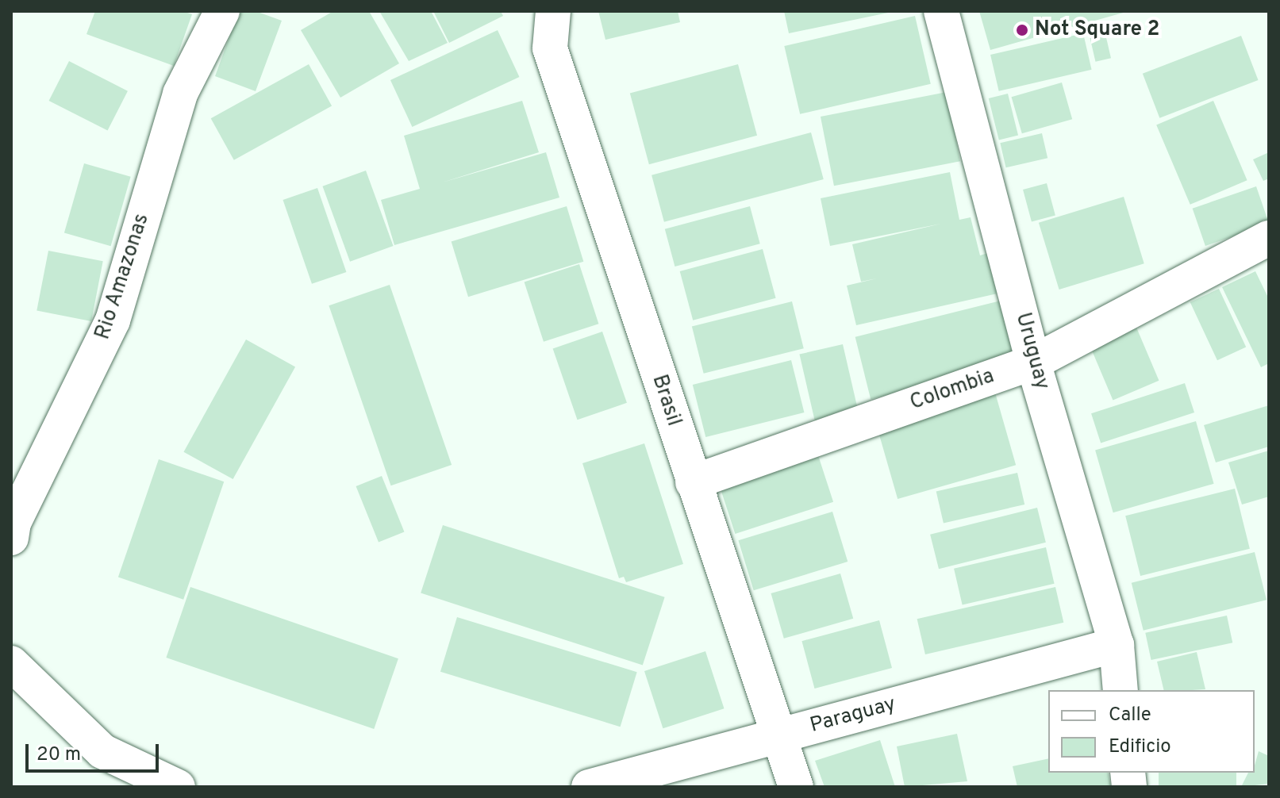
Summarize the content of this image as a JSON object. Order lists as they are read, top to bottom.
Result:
{
  "streets": {
    "street": [
      "Rio Amazonas",
      "Uruguay",
      "Colombia",
      "Brasil",
      "Paraguay"
    ]
  },
  "crossings": [
    ["Uruguay", "Colombia"],
    ["Uruguay", "Paraguay"],
    ["Colombia", "Brasil"],
    ["Brasil", "Paraguay"]
  ],
  "places": ["Not Square 2"],
  "legend": ["Calle", "Edificio"],
  "scale_bar": "20 m"
}
